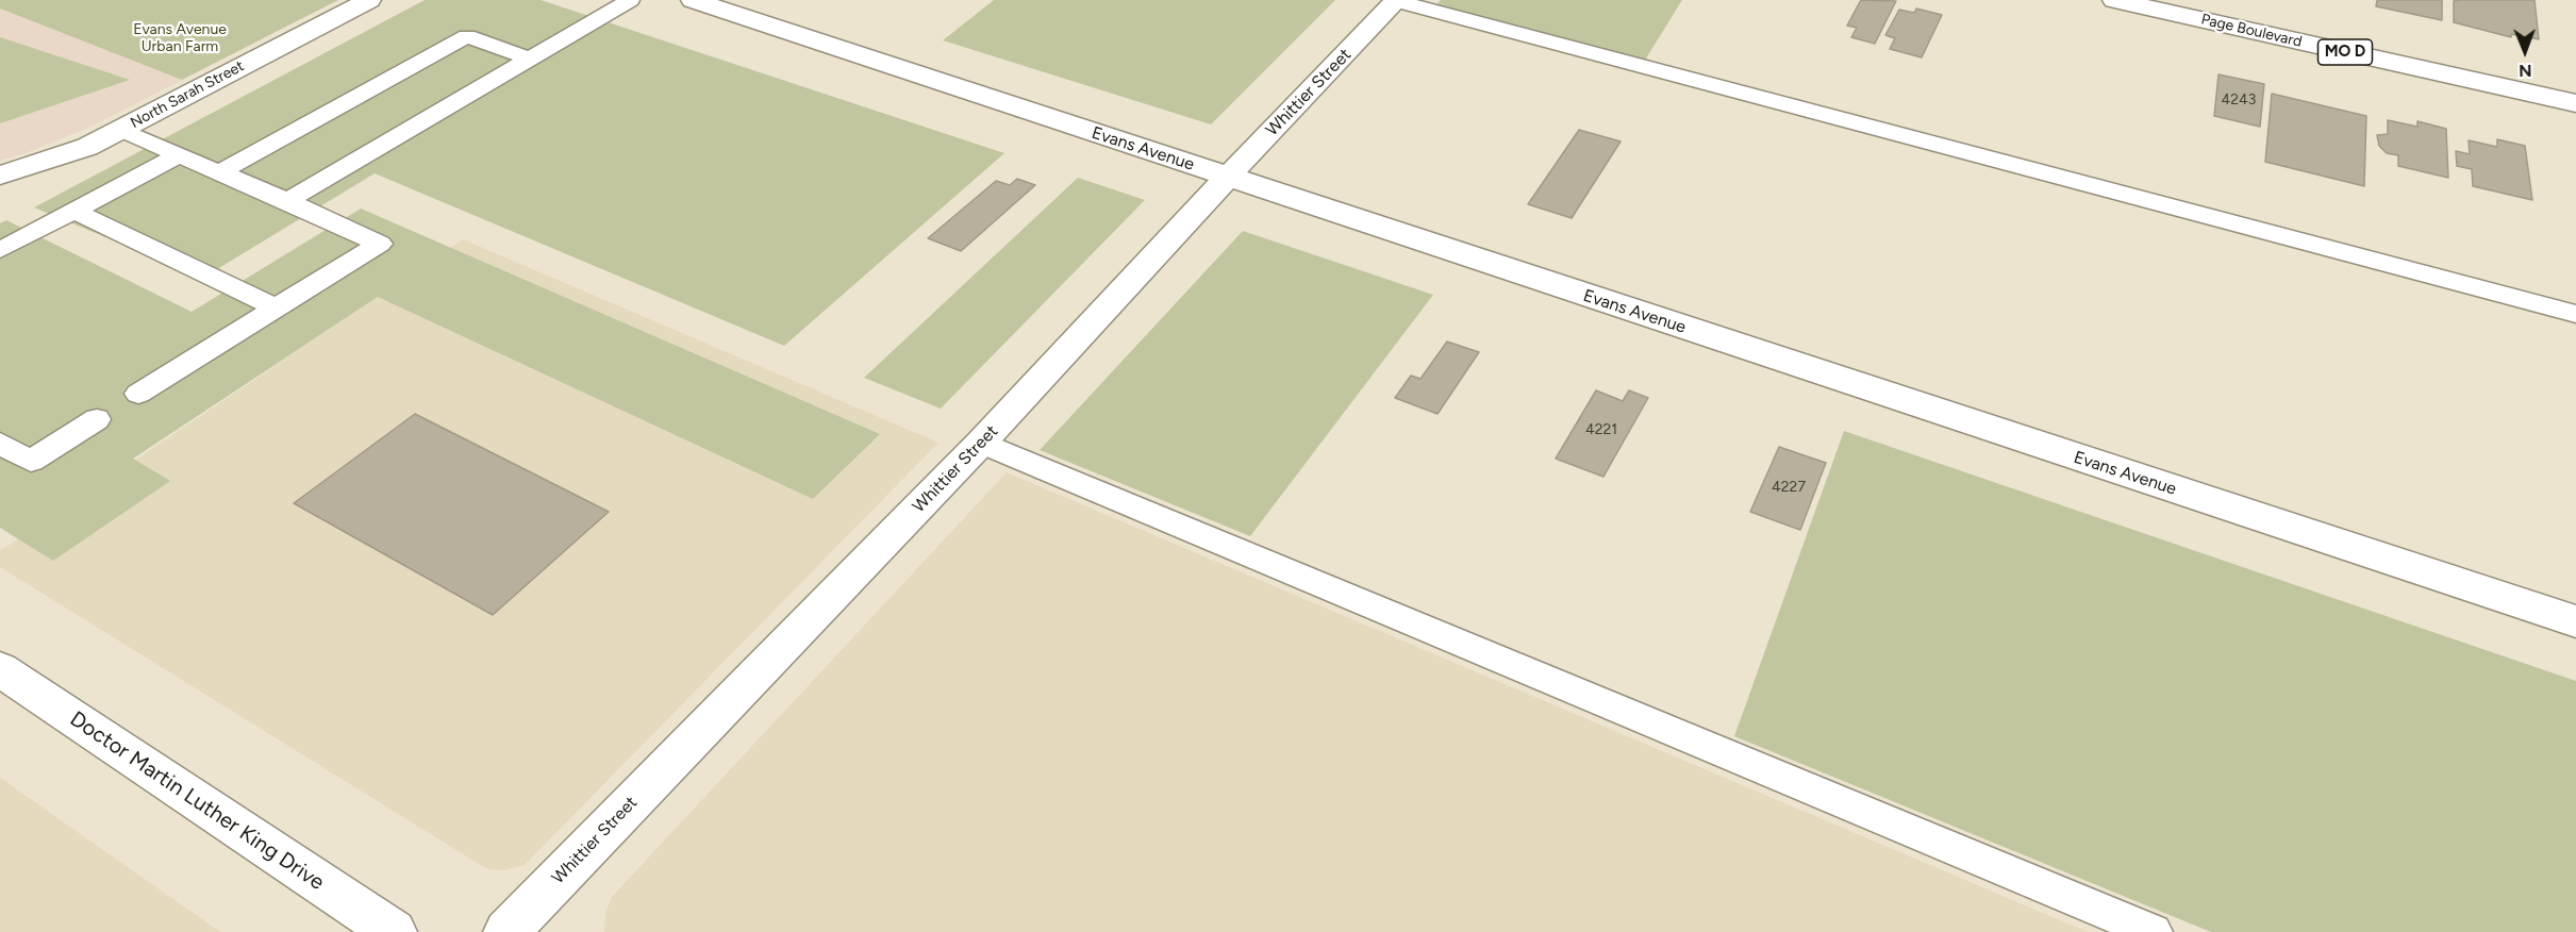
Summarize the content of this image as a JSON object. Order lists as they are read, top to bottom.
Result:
{
  "streets": {
    "street": [
      "Page Boulevard",
      "MO D",
      "Whittier Street",
      "North Sarah Street",
      "Evans Avenue",
      "Doctor Martin Luther King Drive"
    ]
  },
  "crossings": [
    ["Whittier Street", "Evans Avenue"]
  ],
  "parks": ["Evans Avenue Urban Farm"],
  "house_numbers": ["4243", "4221", "4227"],
  "north": "bottom"
}
